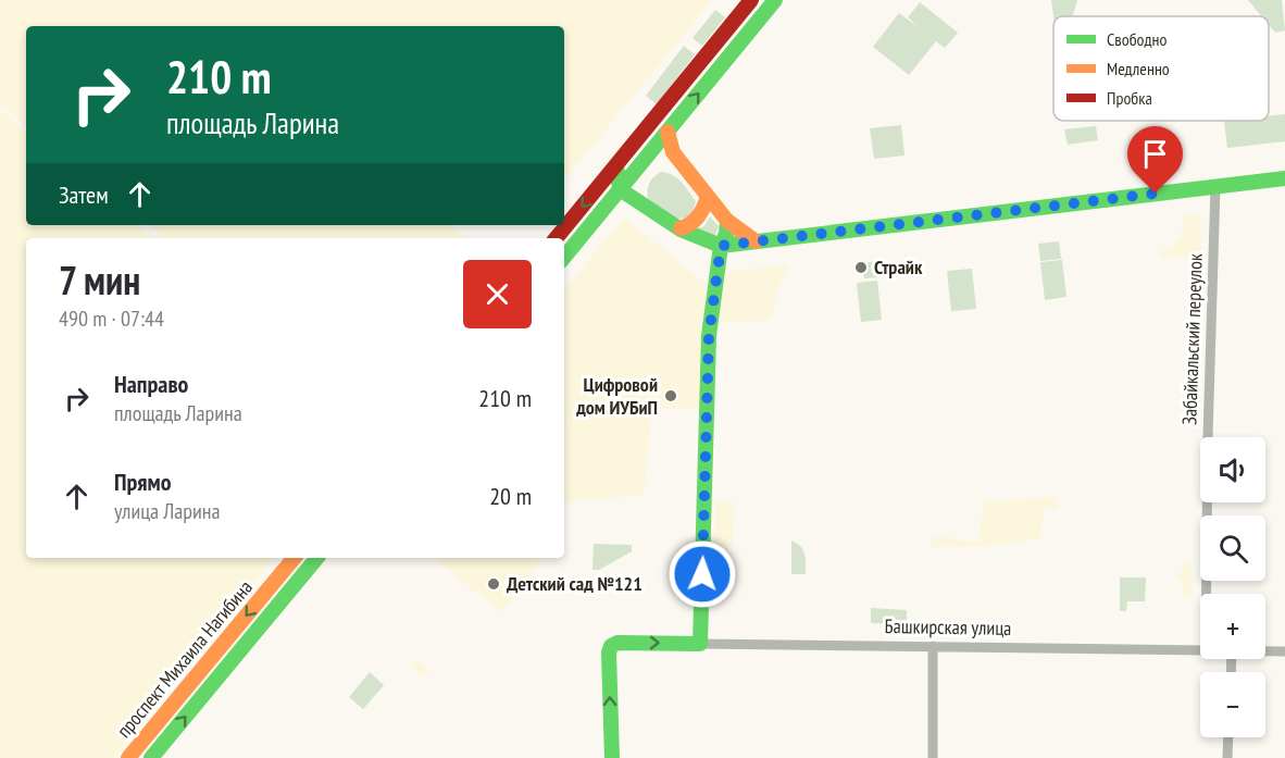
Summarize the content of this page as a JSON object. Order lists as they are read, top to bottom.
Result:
{
  "streets": {
    "main road": ["Башкирская улица", "проспект Михаила Нагибина"],
    "street": ["Забайкальский переулок"]
  },
  "places": ["Страйк", "Цифровой дом ИУБиП", "Детский сад №121"],
  "legend": ["Свободно", "Медленно", "Пробка"],
  "page": {
    "turn": ["210 m", "площадь Ларина"],
    "then": "Затем",
    "heading": ["7 мин", "490 m · 07:44"],
    "list": [
      {
        "name": "Направо",
        "note": "площадь Ларина",
        "value": "210 m"
      },
      {
        "name": "Прямо",
        "note": "улица Ларина",
        "value": "20 m"
      }
    ],
    "map_buttons": ["+", "−"]
  }
}
